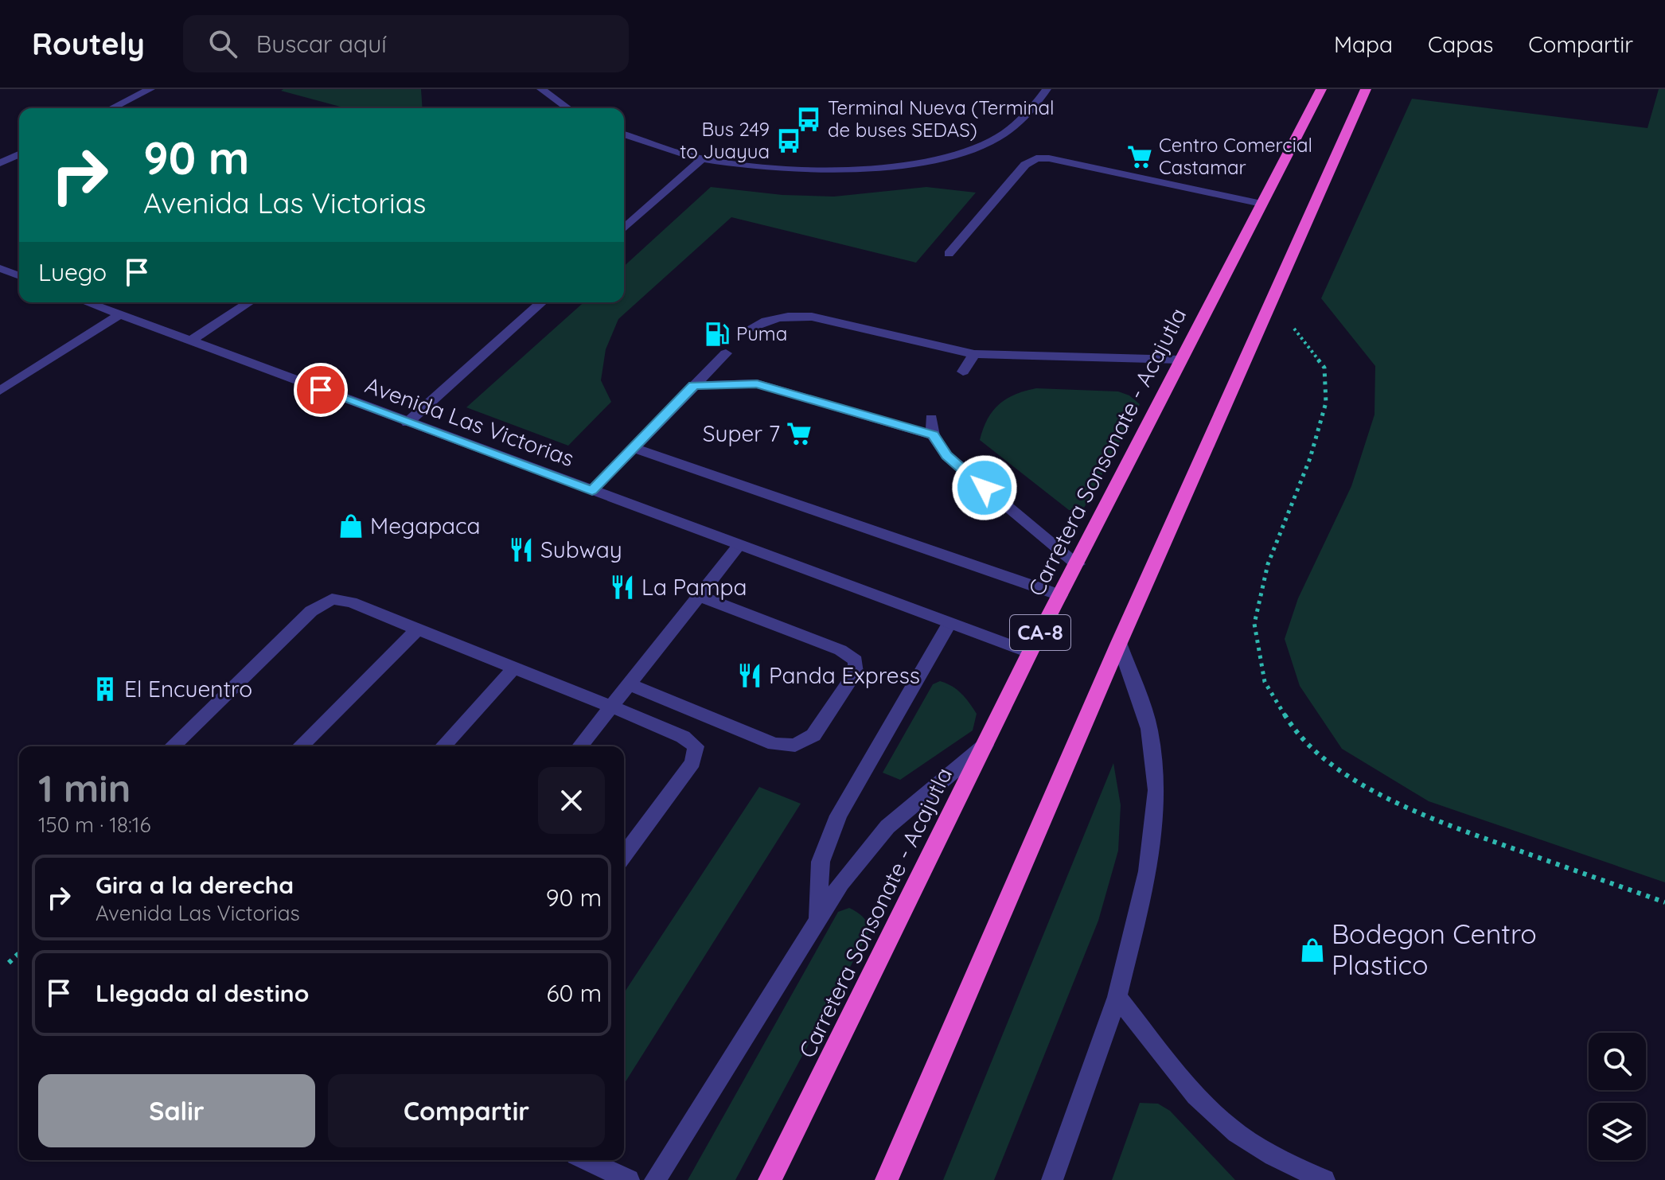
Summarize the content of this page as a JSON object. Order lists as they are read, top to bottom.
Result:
{
  "streets": {
    "highway": ["Carretera Sonsonate - Acajutla", "CA-8"],
    "street": ["Avenida Las Victorias"]
  },
  "crossings": [
    ["Avenida Las Victorias", "Carretera Sonsonate - Acajutla"]
  ],
  "places": {
    "bus stop": ["Terminal Nueva (Terminal de buses SEDAS)", "Bus 249 to Juayua"],
    "supermarket": ["Centro Comercial Castamar", "Super 7"],
    "fuel station": ["Puma"],
    "shop": ["Megapaca", "Bodegon Centro Plastico"],
    "restaurant": ["Subway", "La Pampa", "Panda Express"],
    "building": ["El Encuentro"]
  },
  "page": {
    "header": "Routely",
    "search": "Buscar aquí",
    "nav": ["Mapa", "Capas", "Compartir"],
    "turn": ["90 m", "Avenida Las Victorias"],
    "then": "Luego",
    "heading": ["1 min", "150 m · 18:16"],
    "list": [
      {
        "name": "Gira a la derecha",
        "note": "Avenida Las Victorias",
        "value": "90 m"
      },
      {
        "name": "Llegada al destino",
        "value": "60 m"
      }
    ],
    "buttons": ["Salir", "Compartir"]
  }
}
